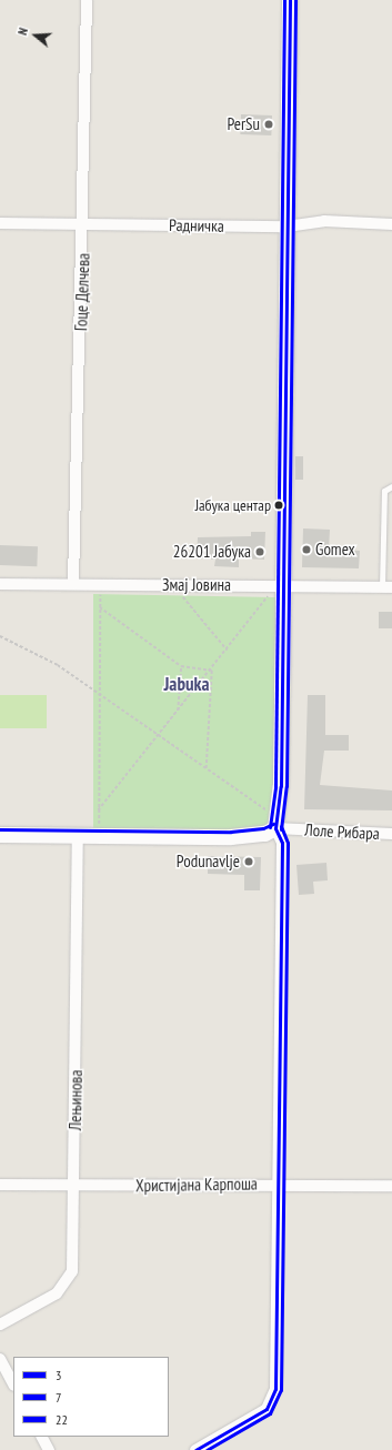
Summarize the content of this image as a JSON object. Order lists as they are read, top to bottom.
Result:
{
  "streets": {
    "main road": ["Лоле Рибара"],
    "street": [
      "Радничка",
      "Гоце Делчева",
      "Змај Јовина",
      "Лењинова",
      "Христијана Карпоша"
    ]
  },
  "crossings": [
    ["Радничка", "Гоце Делчева"],
    ["Гоце Делчева", "Змај Јовина"],
    ["Лоле Рибара", "Лењинова"],
    ["Лењинова", "Христијана Карпоша"]
  ],
  "districts": ["Jabuka"],
  "places": [
    "PerSu",
    "Јабука центар",
    "Gomex",
    "26201 Јабука",
    "Podunavlje"
  ],
  "lines": ["transit line 3", "transit line 7", "transit line 22"],
  "legend": ["3", "7", "22"],
  "north": "left"
}
